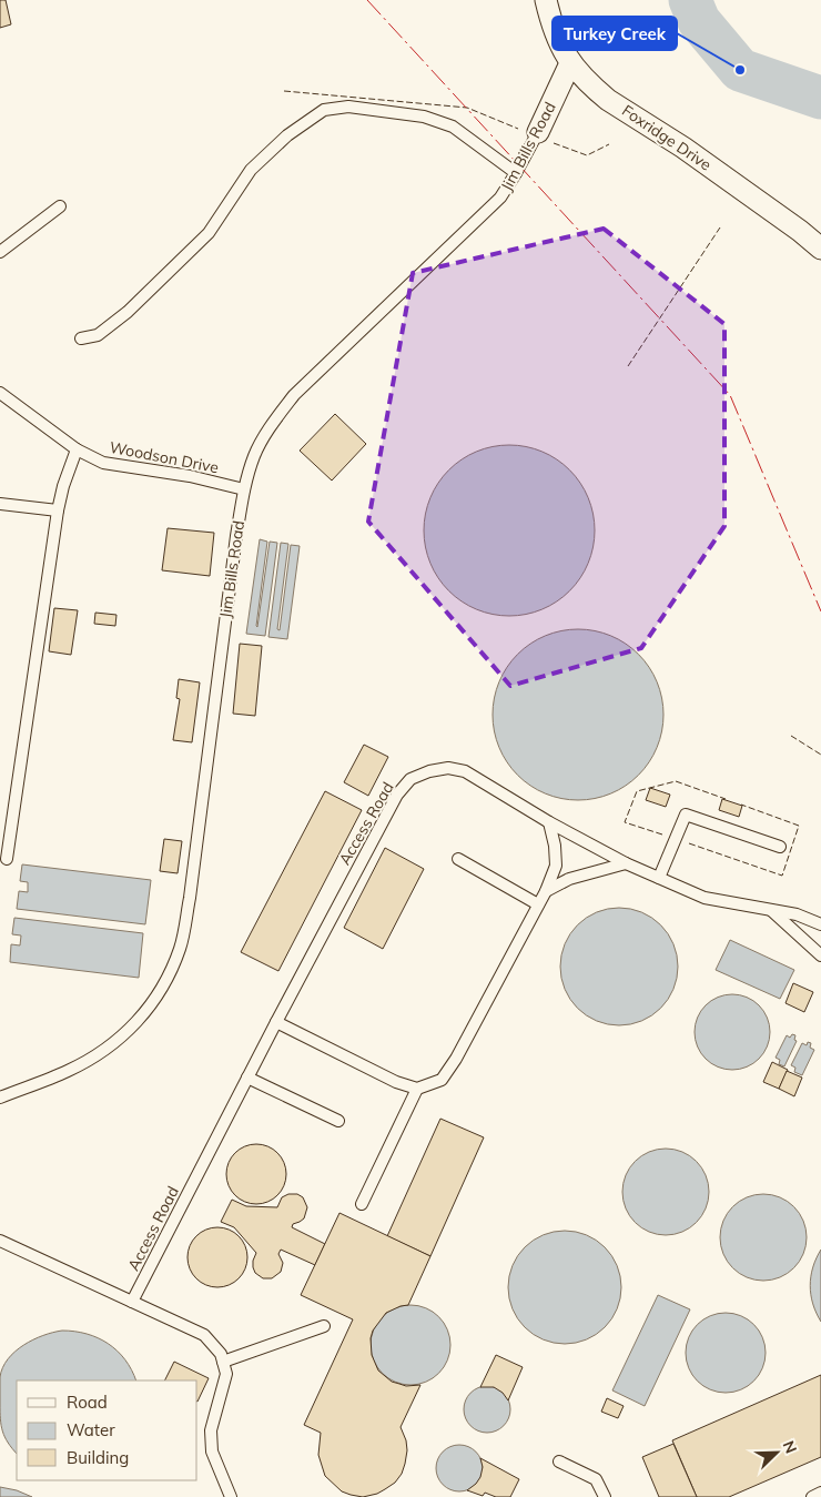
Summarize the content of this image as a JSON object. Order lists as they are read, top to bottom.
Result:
{
  "streets": {
    "street": ["Foxridge Drive", "Jim Bills Road"],
    "lane": ["Woodson Drive", "Access Road"]
  },
  "crossings": [
    ["Foxridge Drive", "Jim Bills Road"],
    ["Jim Bills Road", "Woodson Drive"]
  ],
  "places": ["Turkey Creek"],
  "legend": ["Road", "Water", "Building"],
  "north": "top right"
}
